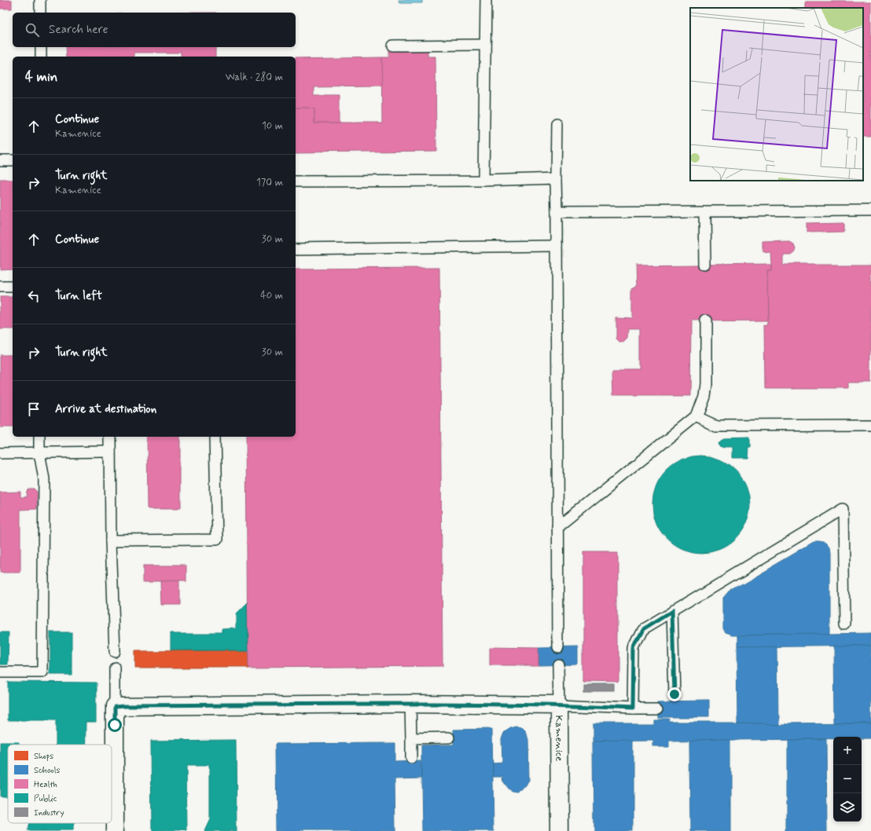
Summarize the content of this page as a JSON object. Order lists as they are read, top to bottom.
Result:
{
  "streets": {
    "street": ["Kamenice"]
  },
  "legend": [
    "Shops",
    "Schools",
    "Health",
    "Public",
    "Industry"
  ],
  "page": {
    "search": "Search here",
    "heading": ["4 min", "Walk · 280 m"],
    "list": [
      ["Continue", "Kamenice", "10 m"],
      ["Turn right", "Kamenice", "170 m"],
      ["Continue", "30 m"],
      ["Turn left", "40 m"],
      ["Turn right", "30 m"],
      "Arrive at destination"
    ],
    "map_buttons": ["+", "−"]
  }
}
